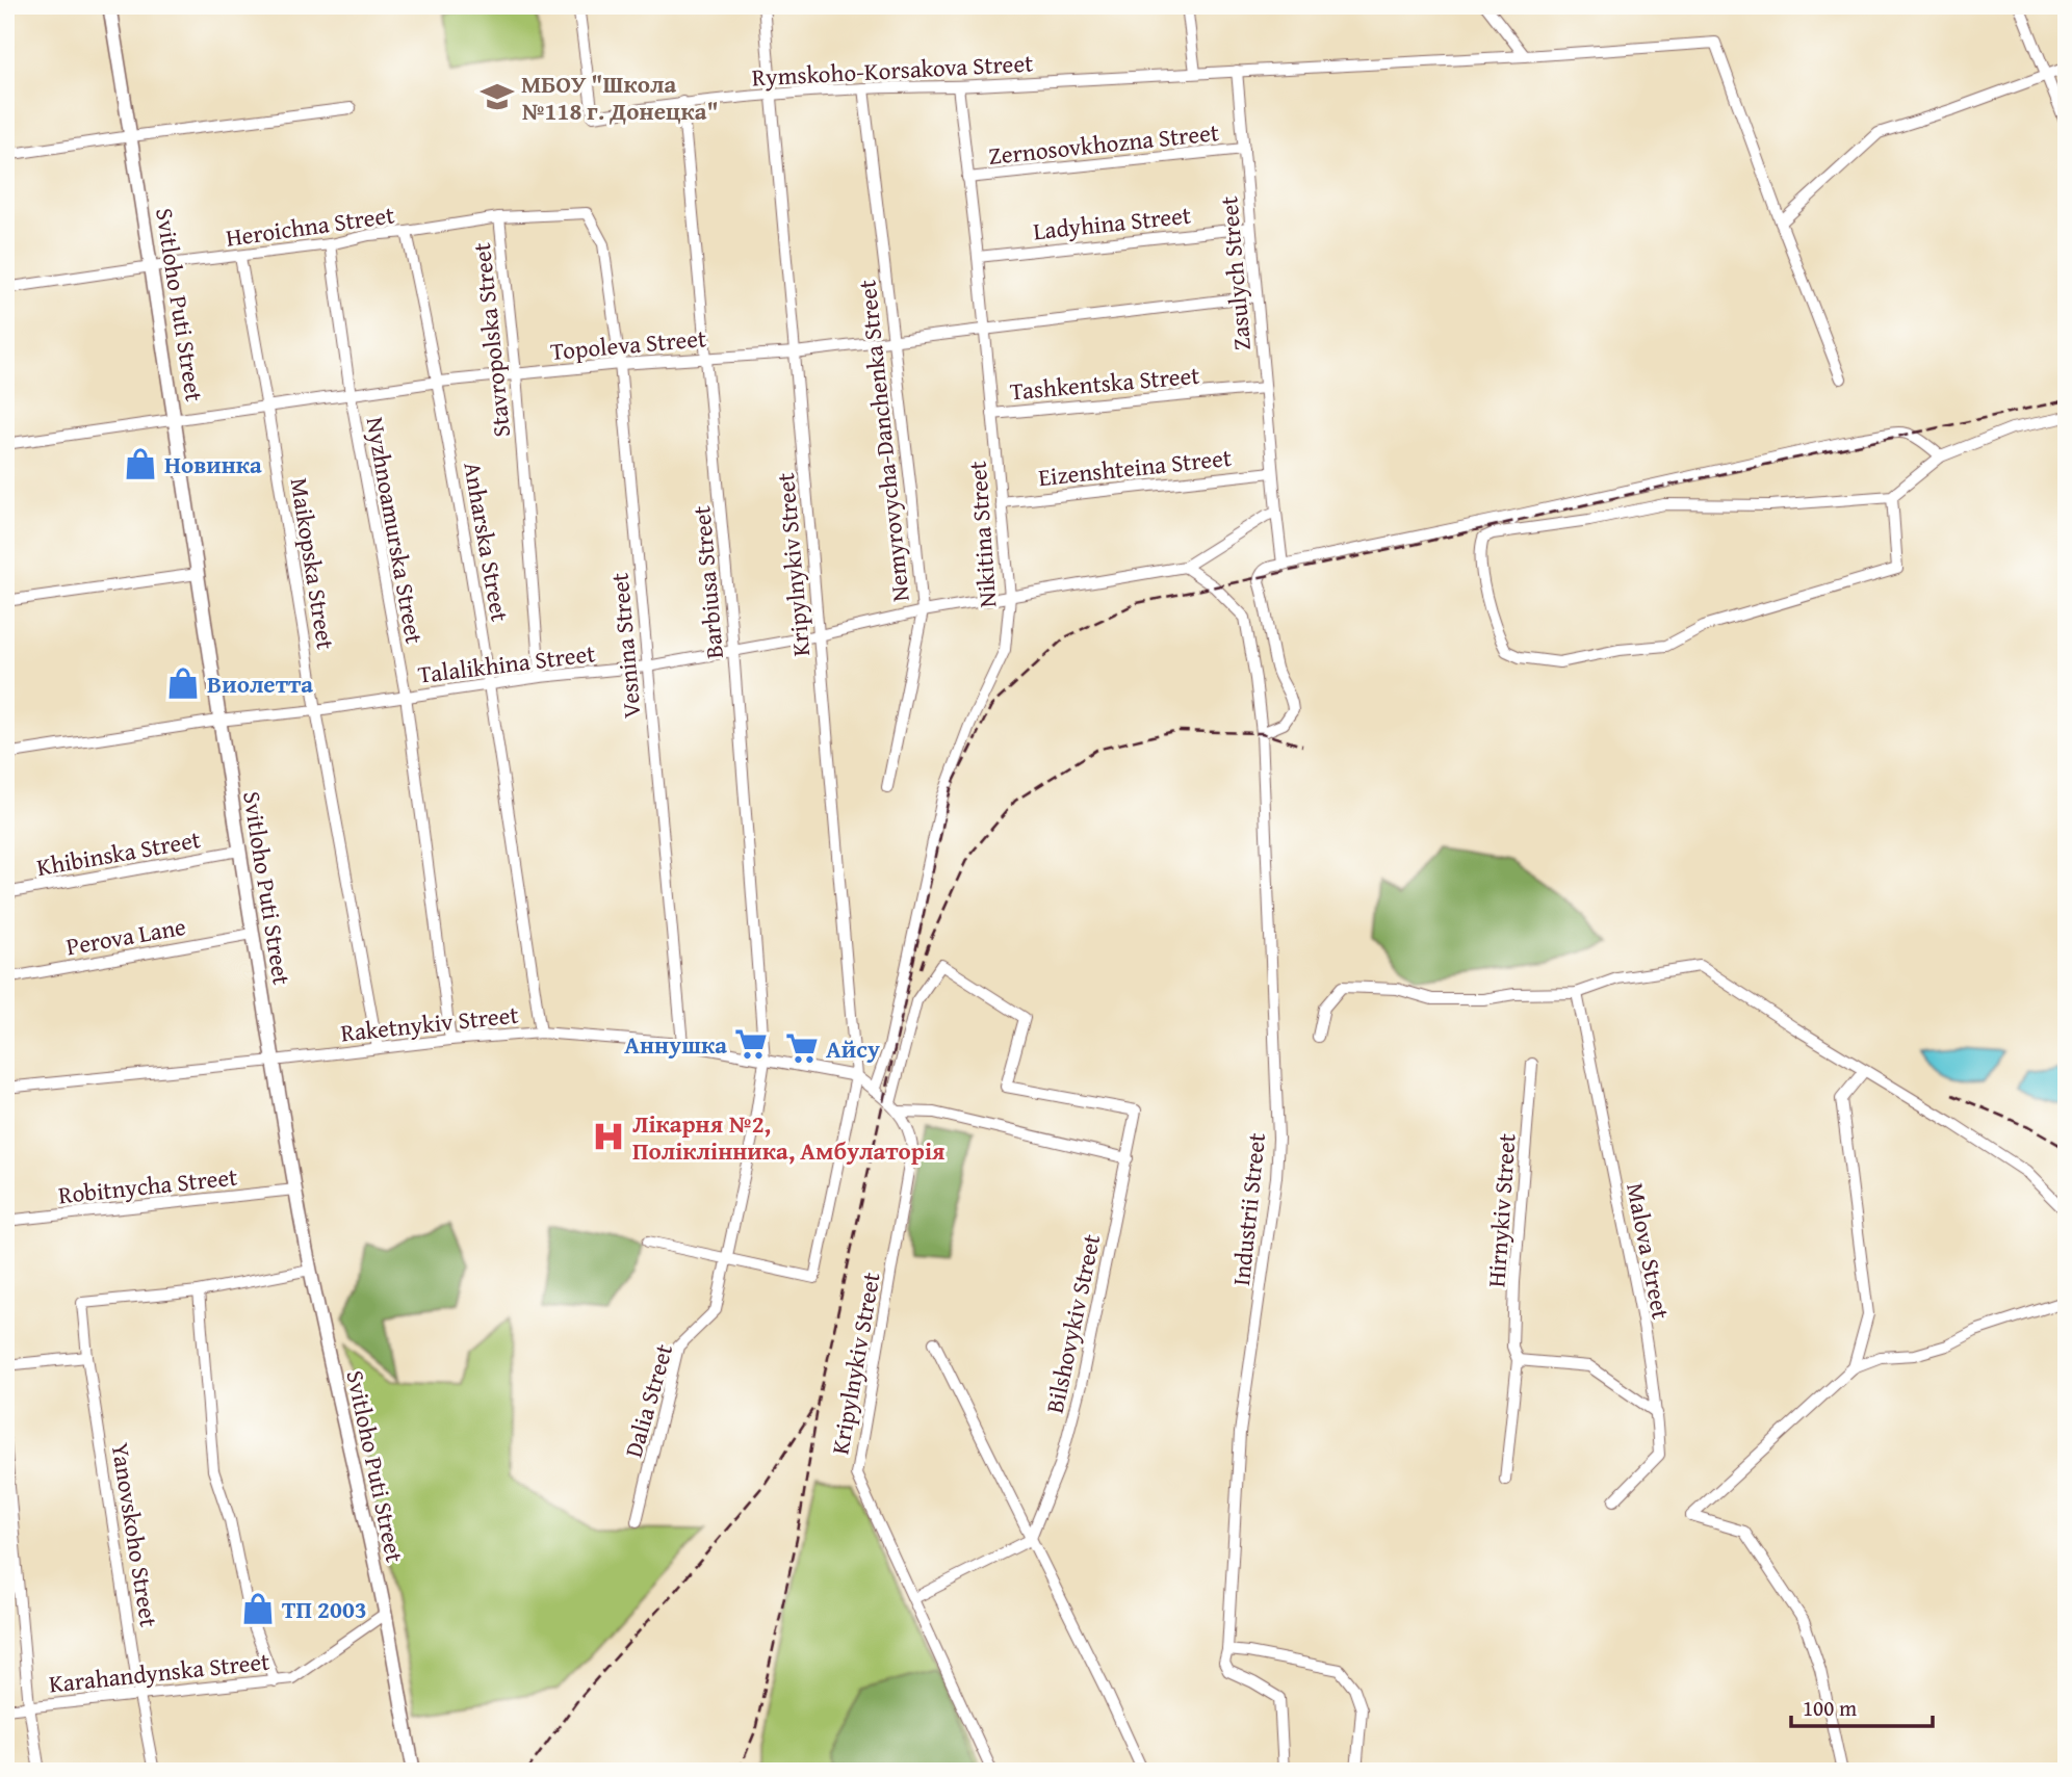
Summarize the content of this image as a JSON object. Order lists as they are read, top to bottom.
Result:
{
  "streets": {
    "main road": ["Svitloho Puti Street"],
    "street": [
      "Rymskoho-Korsakova Street",
      "Zernosovkhozna Street",
      "Ladyhina Street",
      "Heroichna Street",
      "Zasulych Street",
      "Stavropolska Street",
      "Topoleva Street",
      "Tashkentska Street",
      "Nemyrovycha-Danchenka Street",
      "Eizenshteina Street",
      "Nyzhnoamurska Street",
      "Nikitina Street",
      "Anharska Street",
      "Maikopska Street",
      "Kripylnykiv Street",
      "Barbiusa Street",
      "Vesnina Street",
      "Talalikhina Street",
      "Khibinska Street",
      "Perova Lane",
      "Raketnykiv Street",
      "Robitnycha Street",
      "Industrii Street",
      "Hirnykiv Street",
      "Malova Street",
      "Bilshovykiv Street",
      "Dalia Street",
      "Yanovskoho Street",
      "Karahandynska Street"
    ]
  },
  "crossings": [
    ["Rymskoho-Korsakova Street", "Zasulych Street"],
    ["Rymskoho-Korsakova Street", "Nemyrovycha-Danchenka Street"],
    ["Rymskoho-Korsakova Street", "Nikitina Street"],
    ["Rymskoho-Korsakova Street", "Kripylnykiv Street"],
    ["Rymskoho-Korsakova Street", "Barbiusa Street"],
    ["Zernosovkhozna Street", "Zasulych Street"],
    ["Zernosovkhozna Street", "Nikitina Street"],
    ["Ladyhina Street", "Zasulych Street"],
    ["Ladyhina Street", "Nikitina Street"],
    ["Heroichna Street", "Svitloho Puti Street"],
    ["Heroichna Street", "Stavropolska Street"],
    ["Heroichna Street", "Nyzhnoamurska Street"],
    ["Heroichna Street", "Anharska Street"],
    ["Heroichna Street", "Maikopska Street"],
    ["Heroichna Street", "Vesnina Street"],
    ["Zasulych Street", "Topoleva Street"],
    ["Zasulych Street", "Tashkentska Street"],
    ["Zasulych Street", "Eizenshteina Street"],
    ["Svitloho Puti Street", "Topoleva Street"],
    ["Svitloho Puti Street", "Talalikhina Street"],
    ["Svitloho Puti Street", "Khibinska Street"],
    ["Svitloho Puti Street", "Perova Lane"],
    ["Svitloho Puti Street", "Raketnykiv Street"],
    ["Svitloho Puti Street", "Robitnycha Street"],
    ["Svitloho Puti Street", "Karahandynska Street"],
    ["Stavropolska Street", "Topoleva Street"],
    ["Stavropolska Street", "Talalikhina Street"],
    ["Topoleva Street", "Nemyrovycha-Danchenka Street"],
    ["Topoleva Street", "Nyzhnoamurska Street"],
    ["Topoleva Street", "Nikitina Street"],
    ["Topoleva Street", "Anharska Street"],
    ["Topoleva Street", "Maikopska Street"],
    ["Topoleva Street", "Kripylnykiv Street"],
    ["Topoleva Street", "Barbiusa Street"],
    ["Topoleva Street", "Vesnina Street"],
    ["Tashkentska Street", "Nikitina Street"],
    ["Nemyrovycha-Danchenka Street", "Talalikhina Street"],
    ["Eizenshteina Street", "Nikitina Street"],
    ["Nyzhnoamurska Street", "Talalikhina Street"],
    ["Nyzhnoamurska Street", "Raketnykiv Street"],
    ["Nikitina Street", "Talalikhina Street"],
    ["Anharska Street", "Talalikhina Street"],
    ["Anharska Street", "Raketnykiv Street"],
    ["Maikopska Street", "Talalikhina Street"],
    ["Maikopska Street", "Raketnykiv Street"],
    ["Kripylnykiv Street", "Talalikhina Street"],
    ["Kripylnykiv Street", "Raketnykiv Street"],
    ["Kripylnykiv Street", "Bilshovykiv Street"],
    ["Barbiusa Street", "Talalikhina Street"],
    ["Barbiusa Street", "Raketnykiv Street"],
    ["Barbiusa Street", "Dalia Street"],
    ["Vesnina Street", "Talalikhina Street"],
    ["Vesnina Street", "Raketnykiv Street"],
    ["Talalikhina Street", "Industrii Street"],
    ["Raketnykiv Street", "Dalia Street"],
    ["Yanovskoho Street", "Karahandynska Street"]
  ],
  "places": {
    "school or university": ["МБОУ \"Школа №118 г. Донецка\""],
    "shop": ["Новинка", "Виолетта", "ТП 2003"],
    "supermarket": ["Аннушка", "Айсу"],
    "hospital": ["Лікарня №2, Поліклінника, Амбулаторія"]
  },
  "scale_bar": "100 m"
}
